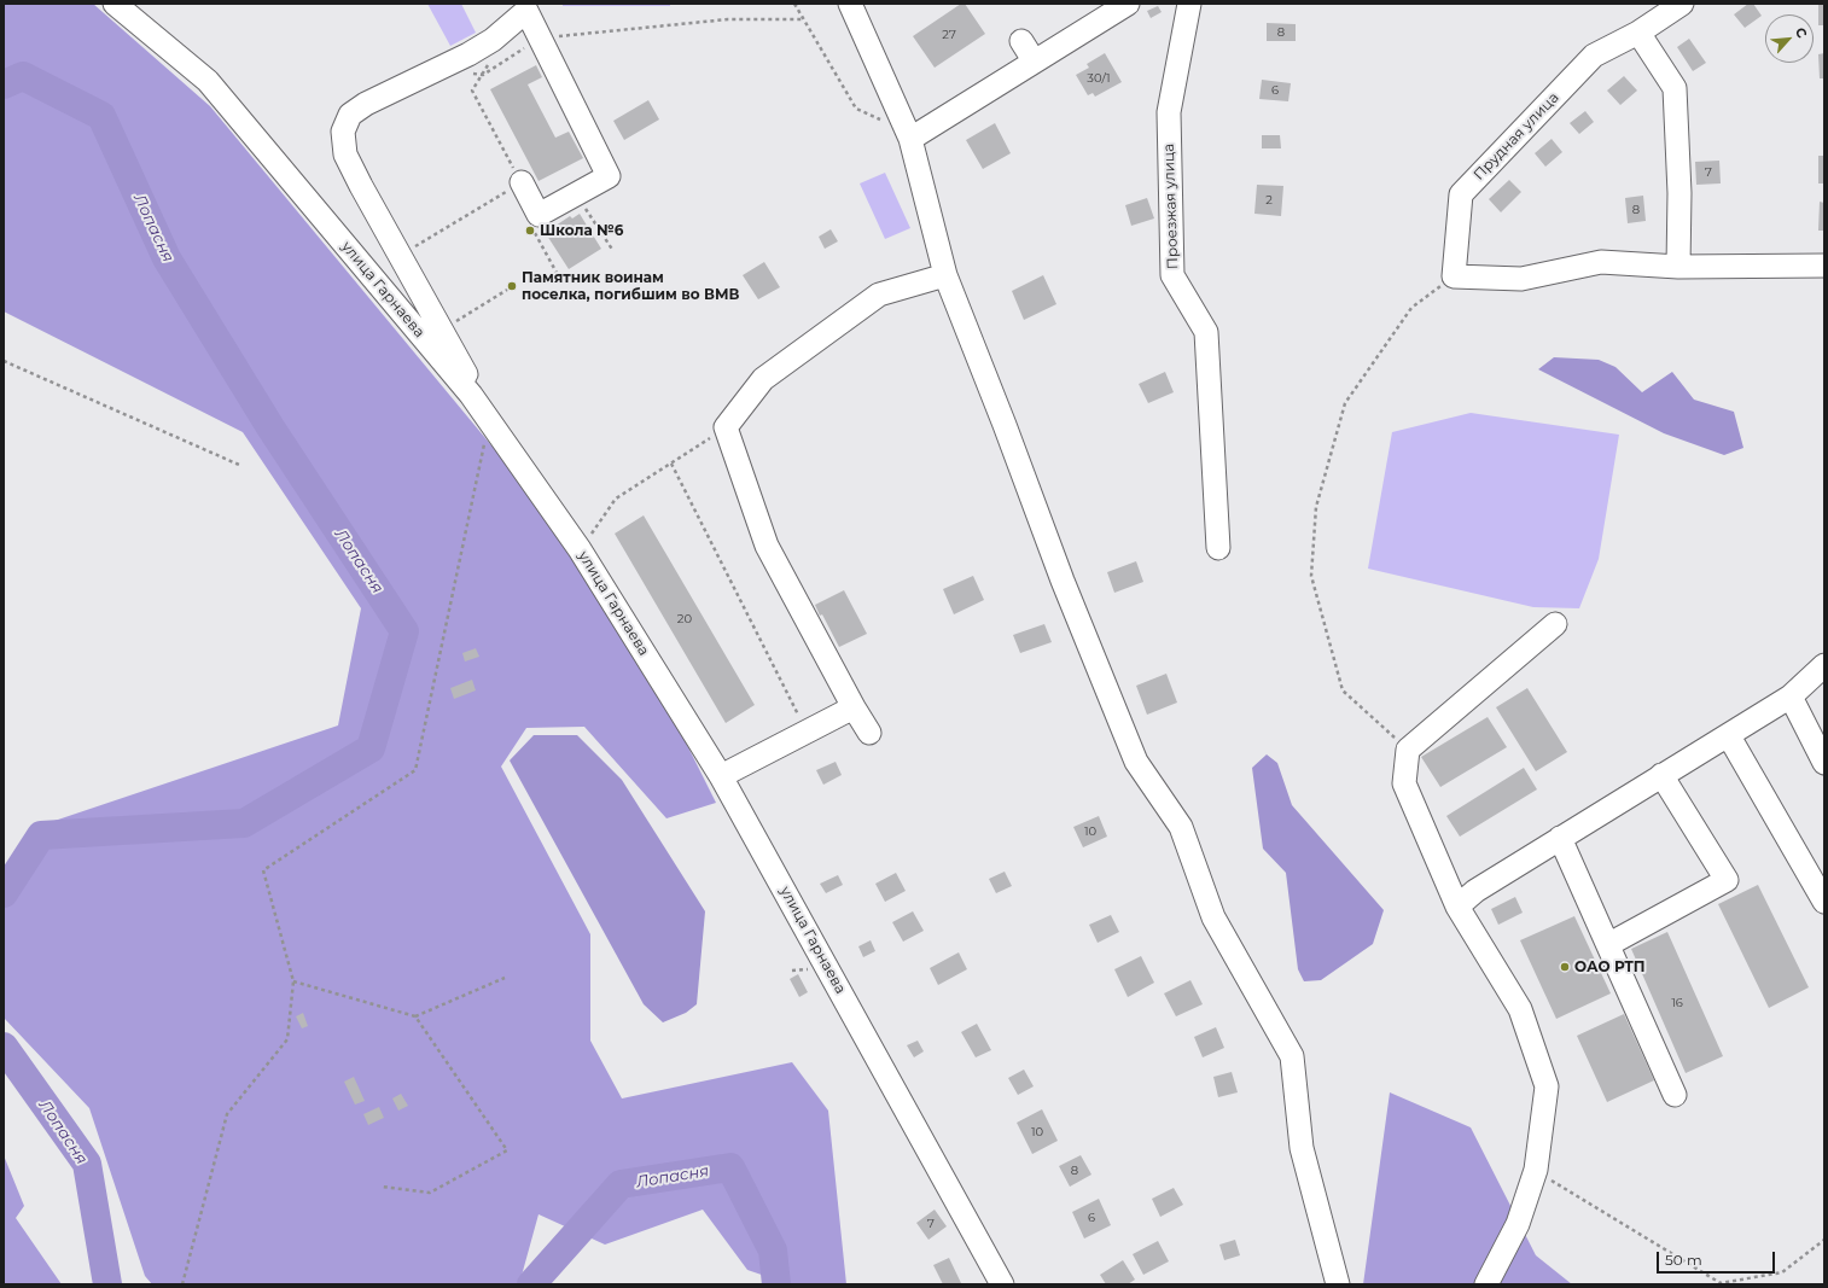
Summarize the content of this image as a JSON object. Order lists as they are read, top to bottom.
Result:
{
  "streets": {
    "street": ["Прудная улица", "Проезжая улица", "улица Гарнаева"]
  },
  "water": ["Лопасня"],
  "places": ["Школа №6", "Памятник воинам поселка, погибшим во ВМВ", "ОАО РТП"],
  "house_numbers": [
    "8",
    "27",
    "30/1",
    "6",
    "7",
    "2",
    "8",
    "20",
    "10",
    "16",
    "10",
    "8",
    "6",
    "7"
  ],
  "scale_bar": "50 m",
  "north": "top right"
}
